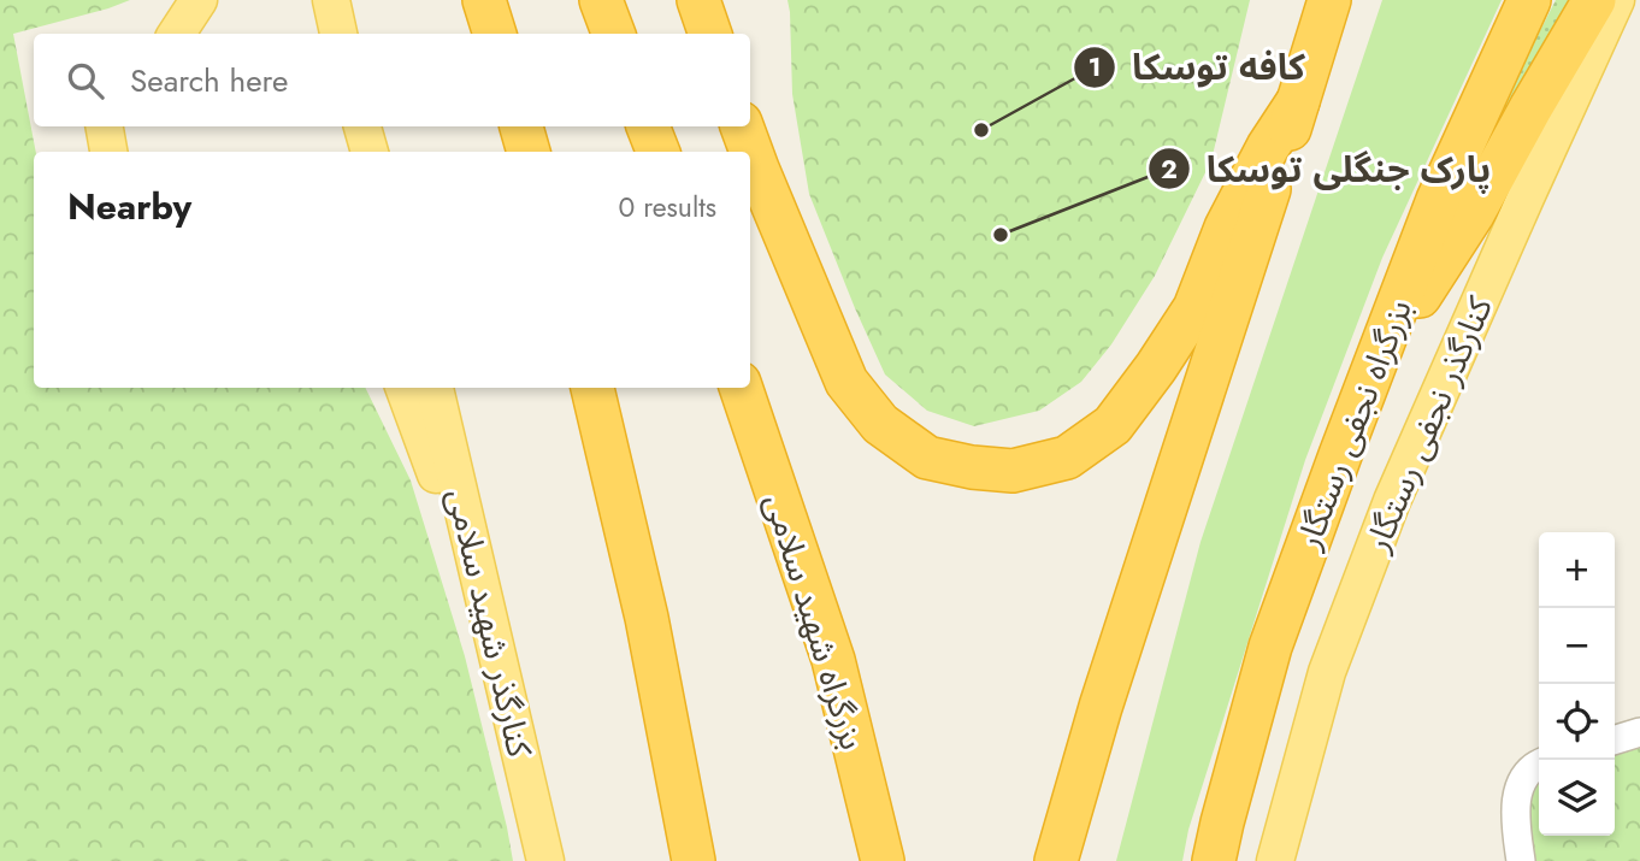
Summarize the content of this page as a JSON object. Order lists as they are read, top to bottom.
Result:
{
  "streets": {
    "highway": ["بزرگراه نجفی رستگار", "بزرگراه شهید سلامی"],
    "main road": ["کنارگذر نجفی رستگار", "کنارگذر شهید سلامی"]
  },
  "places": ["کافه توسکا", "پارک جنگلی توسکا"],
  "page": {
    "search": "Search here",
    "heading": ["Nearby", "0 results"],
    "map_buttons": ["+", "−"]
  }
}
